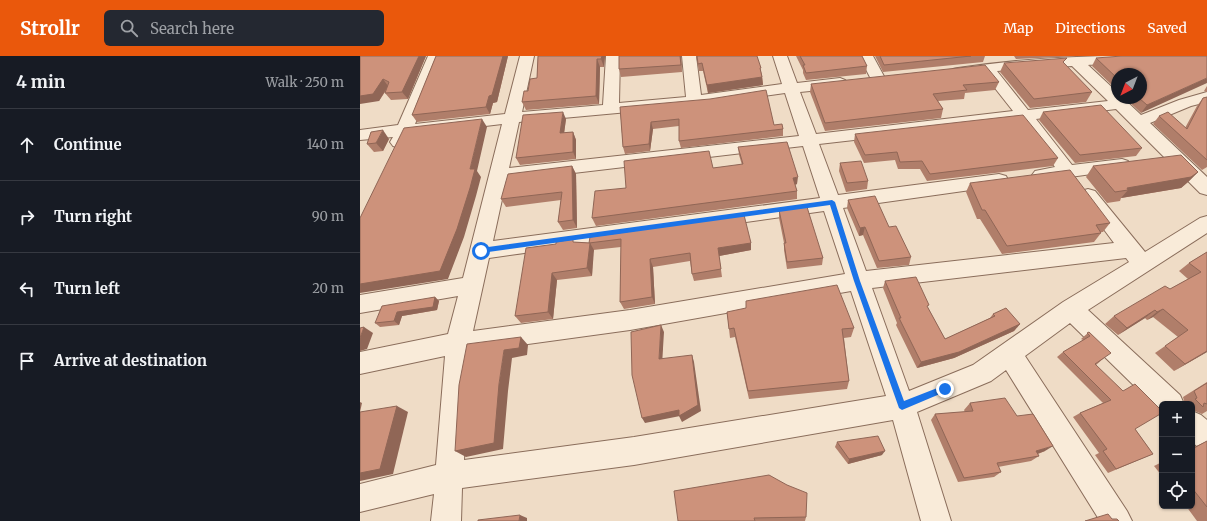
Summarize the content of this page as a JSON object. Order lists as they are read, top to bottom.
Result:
{
  "north": "bottom left",
  "page": {
    "header": "Strollr",
    "search": "Search here",
    "nav": ["Map", "Directions", "Saved"],
    "heading": ["4 min", "Walk · 250 m"],
    "list": [
      ["Continue", "140 m"],
      ["Turn right", "90 m"],
      ["Turn left", "20 m"],
      "Arrive at destination"
    ],
    "map_buttons": ["+", "−"]
  }
}
